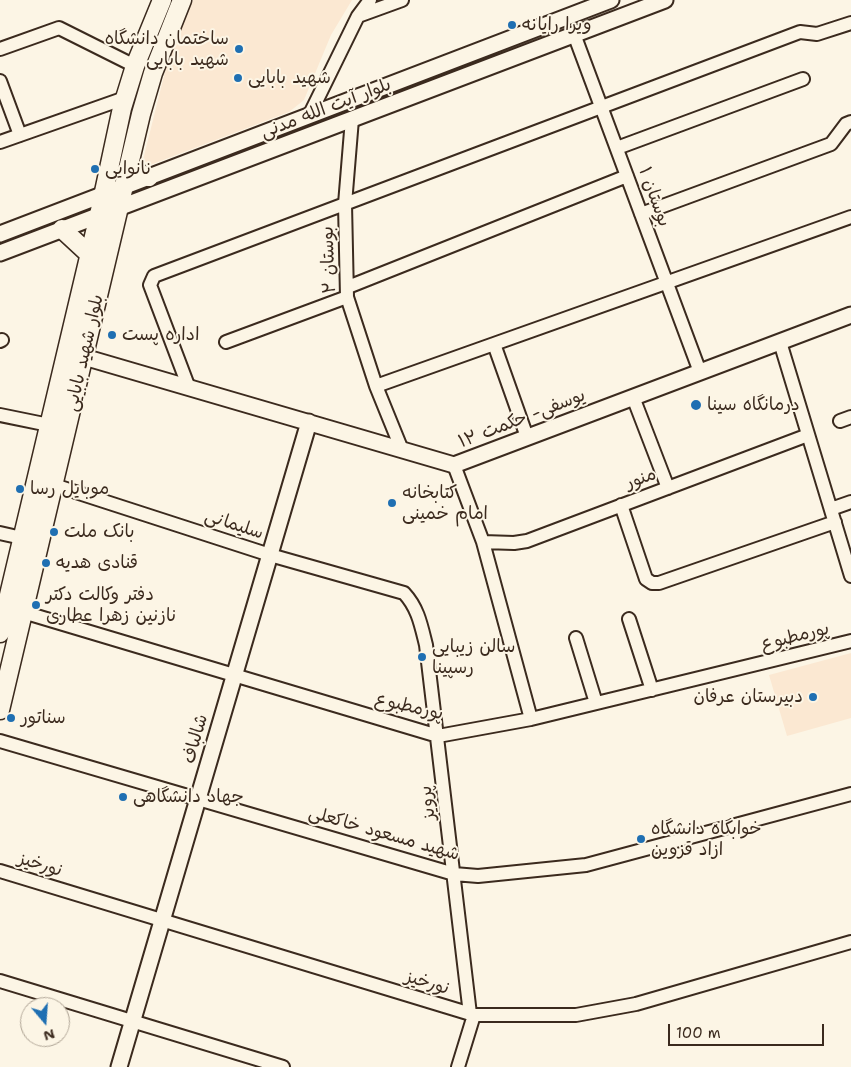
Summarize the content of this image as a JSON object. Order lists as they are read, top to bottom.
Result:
{
  "streets": {
    "main road": ["بلوار شهید بابایی"],
    "street": [
      "بلوار آیت الله مدنی",
      "بوستان ۱",
      "بوستان ۲",
      "یوسفی- حکمت ۱۲",
      "منور",
      "سلیمانی",
      "پورمطبوع",
      "شالباف",
      "پرویز",
      "شهید مسعود خاکعلی",
      "نورخیز"
    ]
  },
  "crossings": [
    ["بلوار آیت الله مدنی", "بوستان ۱"],
    ["بلوار آیت الله مدنی", "بوستان ۲"],
    ["بلوار آیت الله مدنی", "بلوار شهید بابایی"],
    ["بوستان ۱", "یوسفی- حکمت ۱۲"],
    ["بوستان ۲", "یوسفی- حکمت ۱۲"],
    ["بلوار شهید بابایی", "یوسفی- حکمت ۱۲"],
    ["بلوار شهید بابایی", "سلیمانی"],
    ["بلوار شهید بابایی", "پورمطبوع"],
    ["یوسفی- حکمت ۱۲", "شالباف"],
    ["سلیمانی", "شالباف"],
    ["سلیمانی", "پرویز"],
    ["پورمطبوع", "شالباف"],
    ["پورمطبوع", "پرویز"],
    ["شالباف", "شهید مسعود خاکعلی"],
    ["شالباف", "نورخیز"],
    ["پرویز", "شهید مسعود خاکعلی"],
    ["پرویز", "نورخیز"]
  ],
  "places": [
    "ویرا رایانه",
    "ساختمان دانشگاه شهید بابایی",
    "شهید بابایی",
    "نانوایی",
    "اداره پست",
    "درمانگاه سینا",
    "موبایل رسا",
    "کتابخانه امام خمینی",
    "بانک ملت",
    "قنادی هدیه",
    "دفتر وکالت دکتر نازنین زهرا عطاری",
    "سالن زیبایی رسپینا",
    "دبیرستان عرفان",
    "سناتور",
    "جهاد دانشگاهی",
    "خوابگاه دانشگاه ازاد قزوین"
  ],
  "scale_bar": "100 m",
  "north": "bottom"
}
